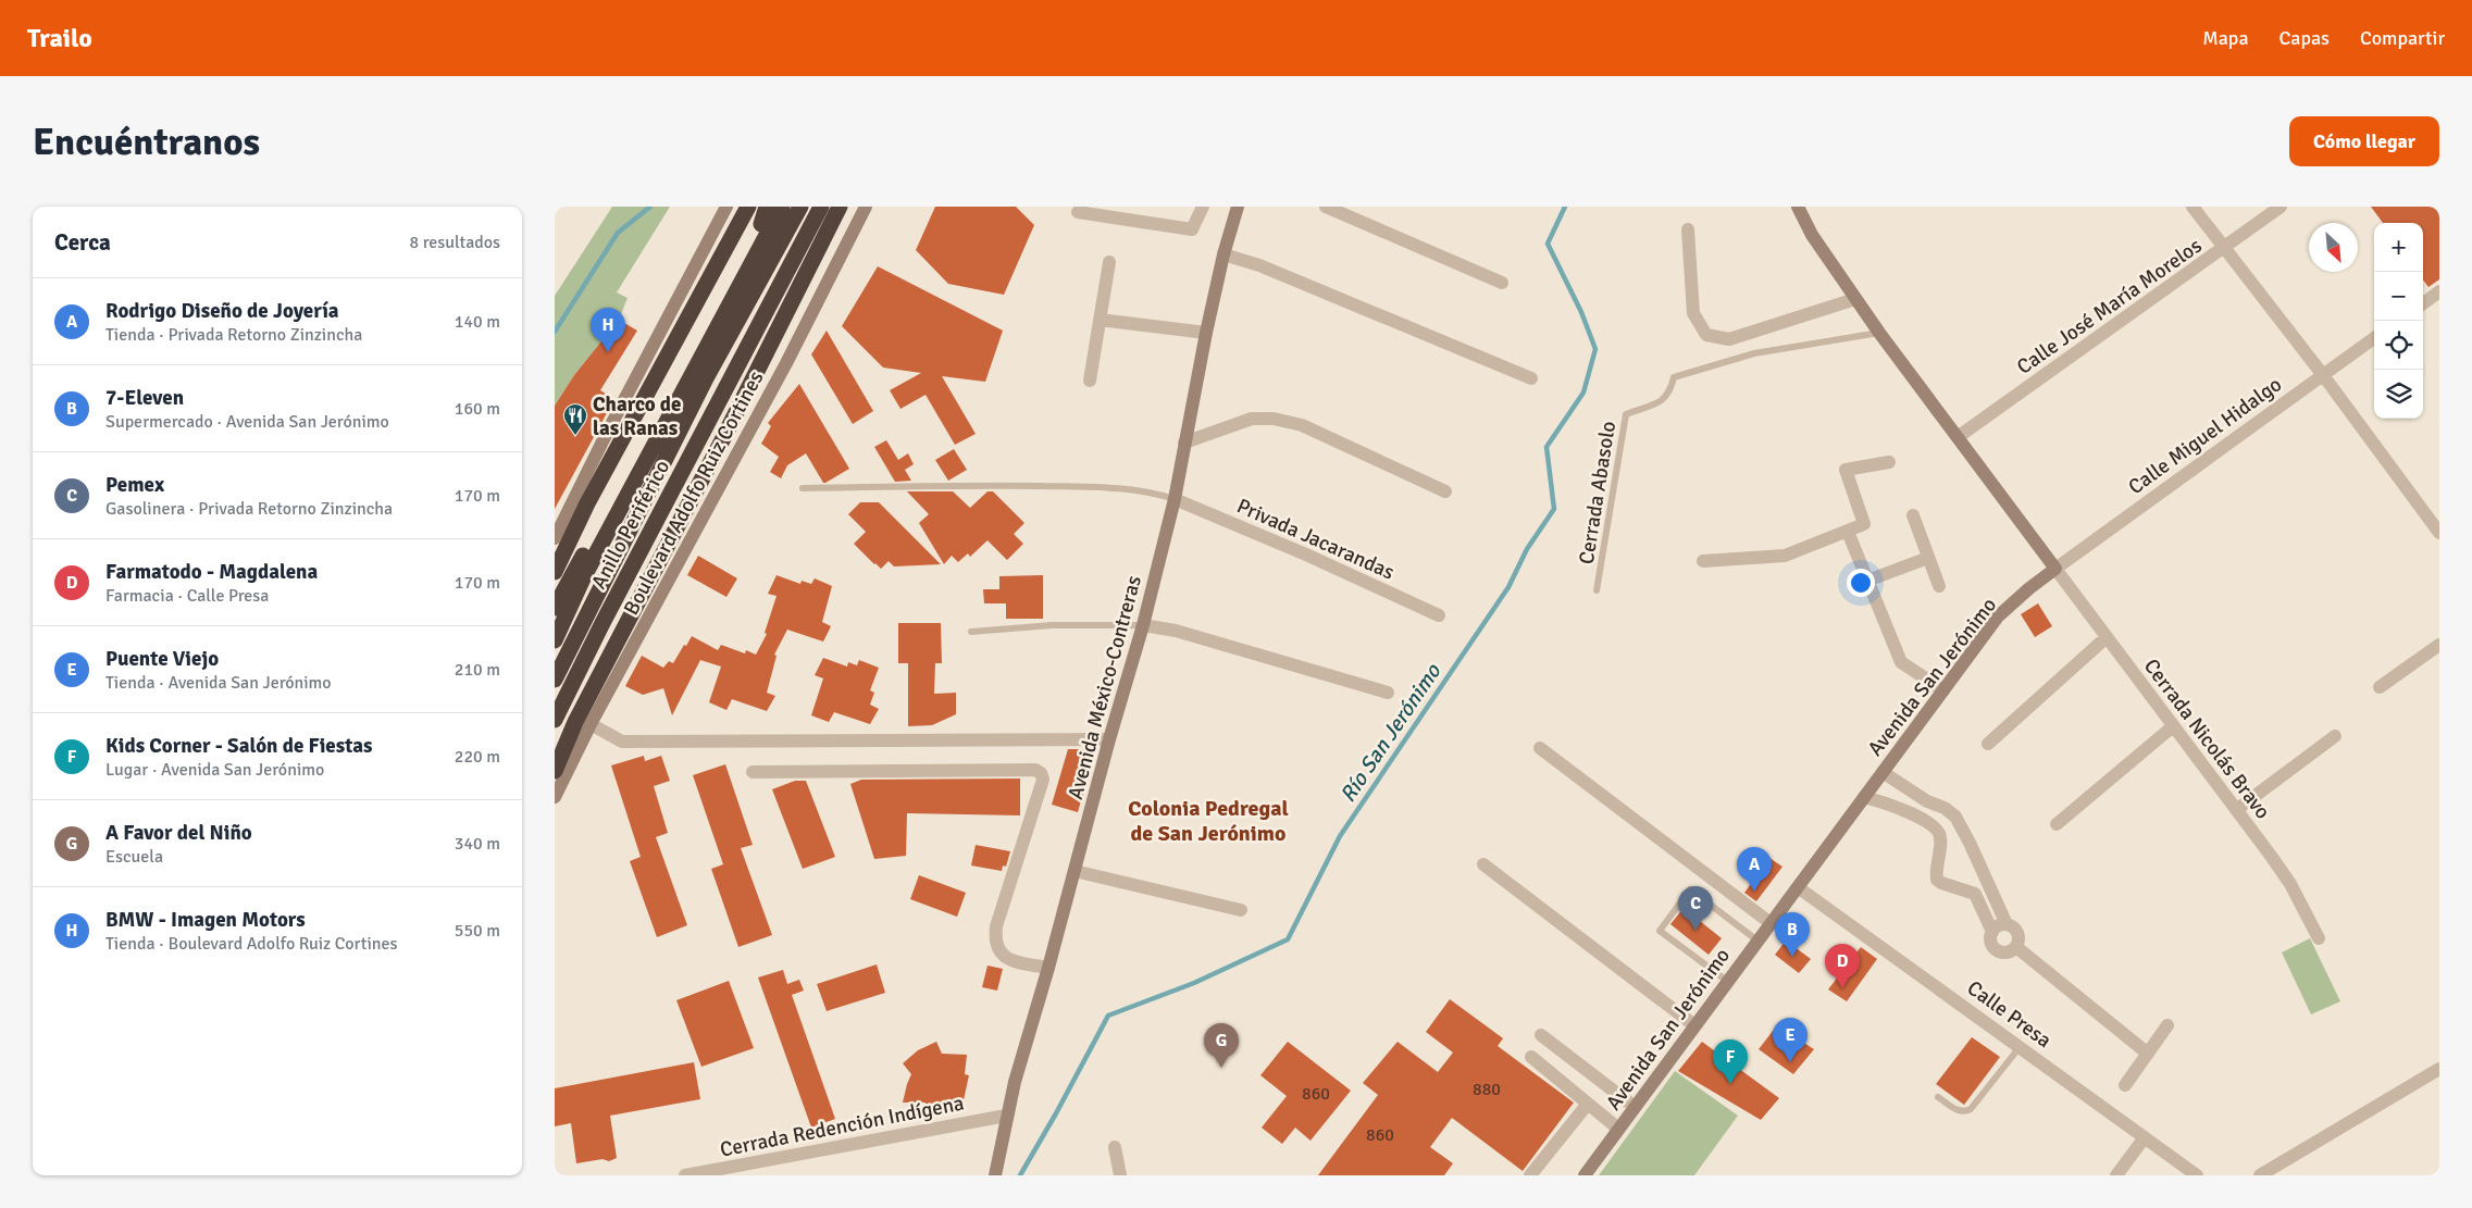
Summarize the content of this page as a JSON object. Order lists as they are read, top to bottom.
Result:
{
  "streets": {
    "highway": ["Anillo Periférico"],
    "main road": ["Boulevard Adolfo Ruiz Cortines", "Avenida San Jerónimo", "Avenida México-Contreras"],
    "street": [
      "Calle José María Morelos",
      "Calle Miguel Hidalgo",
      "Privada Jacarandas",
      "Cerrada Nicolás Bravo",
      "Calle Presa",
      "Cerrada Redención Indígena"
    ],
    "lane": ["Cerrada Abasolo"]
  },
  "crossings": [
    ["Calle Miguel Hidalgo", "Avenida San Jerónimo"],
    ["Calle Miguel Hidalgo", "Cerrada Nicolás Bravo"],
    ["Privada Jacarandas", "Avenida México-Contreras"],
    ["Avenida San Jerónimo", "Cerrada Nicolás Bravo"],
    ["Avenida San Jerónimo", "Calle Presa"],
    ["Avenida México-Contreras", "Cerrada Redención Indígena"]
  ],
  "districts": ["Colonia Pedregal de San Jerónimo"],
  "water": ["Río San Jerónimo"],
  "places": {
    "restaurant": ["Charco de las Ranas"]
  },
  "house_numbers": ["880", "860", "860"],
  "north": "bottom right",
  "page": {
    "header": "Trailo",
    "nav": ["Mapa", "Capas", "Compartir"],
    "buttons": "Cómo llegar",
    "title": "Encuéntranos",
    "heading": ["Cerca", "8 resultados"],
    "map_buttons": ["+", "−"],
    "list": [
      {
        "mark": "A",
        "name": "Rodrigo Diseño de Joyería",
        "note": "Tienda · Privada Retorno Zinzincha",
        "value": "140 m"
      },
      {
        "mark": "B",
        "name": "7-Eleven",
        "note": "Supermercado · Avenida San Jerónimo",
        "value": "160 m"
      },
      {
        "mark": "C",
        "name": "Pemex",
        "note": "Gasolinera · Privada Retorno Zinzincha",
        "value": "170 m"
      },
      {
        "mark": "D",
        "name": "Farmatodo - Magdalena",
        "note": "Farmacia · Calle Presa",
        "value": "170 m"
      },
      {
        "mark": "E",
        "name": "Puente Viejo",
        "note": "Tienda · Avenida San Jerónimo",
        "value": "210 m"
      },
      {
        "mark": "F",
        "name": "Kids Corner - Salón de Fiestas",
        "note": "Lugar · Avenida San Jerónimo",
        "value": "220 m"
      },
      {
        "mark": "G",
        "name": "A Favor del Niño",
        "note": "Escuela",
        "value": "340 m"
      },
      {
        "mark": "H",
        "name": "BMW - Imagen Motors",
        "note": "Tienda · Boulevard Adolfo Ruiz Cortines",
        "value": "550 m"
      }
    ],
    "pins": [
      "H",
      "A",
      "C",
      "B",
      "D",
      "E",
      "G",
      "F"
    ]
  }
}
